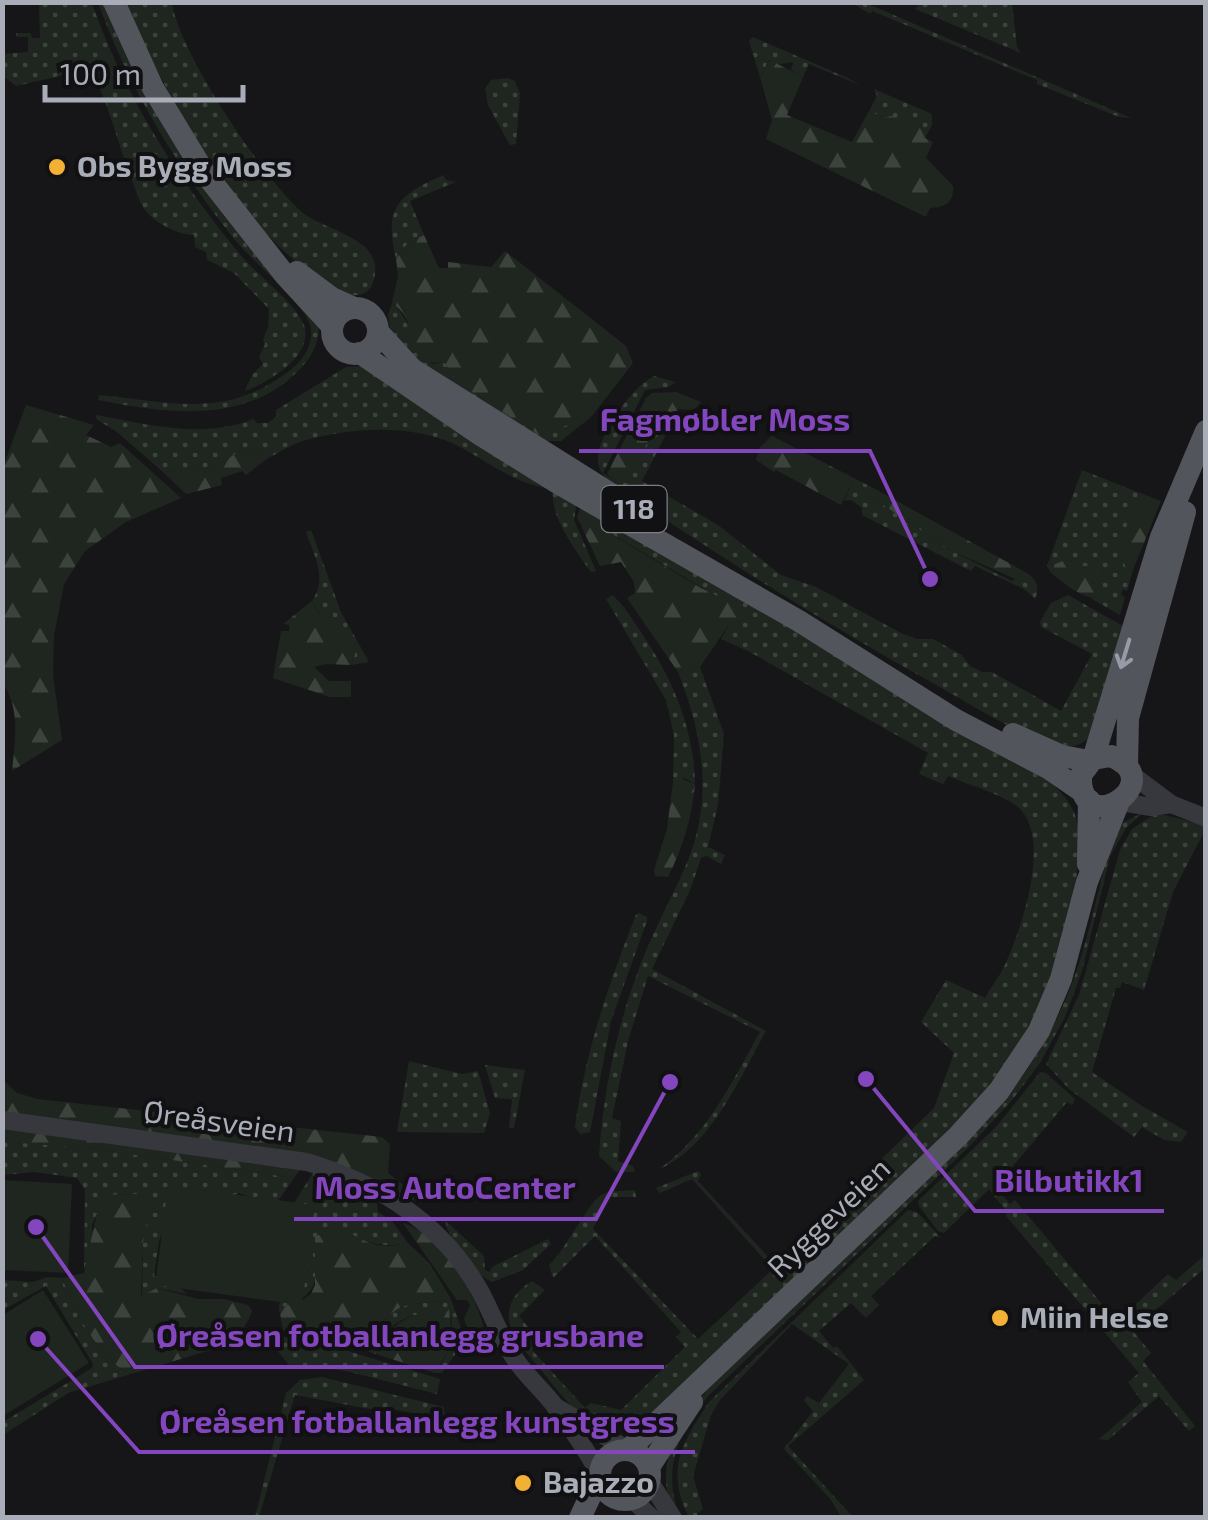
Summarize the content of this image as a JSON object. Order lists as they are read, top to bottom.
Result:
{
  "streets": {
    "main road": ["118", "Ryggeveien"],
    "street": ["Øreåsveien"]
  },
  "crossings": [
    ["118", "Ryggeveien"],
    ["Øreåsveien", "Ryggeveien"]
  ],
  "places": [
    "Obs Bygg Moss",
    "Fagmøbler Moss",
    "Bilbutikk1",
    "Moss AutoCenter",
    "Øreåsen fotballanlegg grusbane",
    "Miin Helse",
    "Øreåsen fotballanlegg kunstgress",
    "Bajazzo"
  ],
  "scale_bar": "100 m"
}
